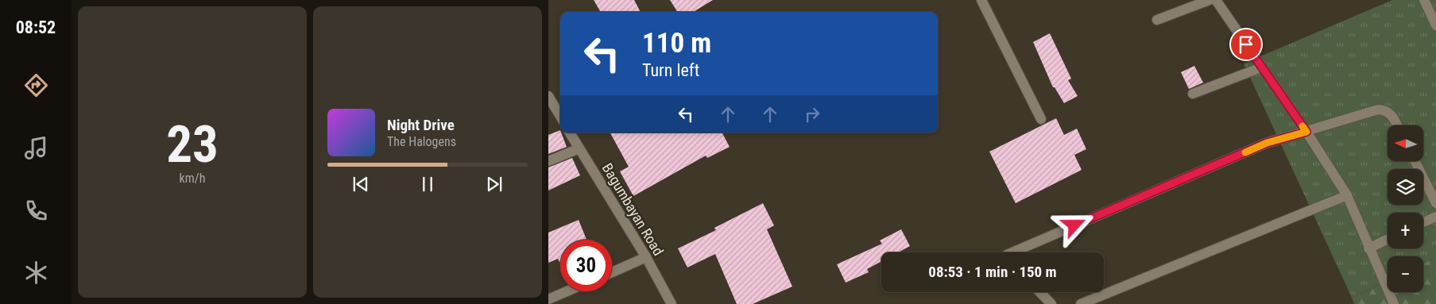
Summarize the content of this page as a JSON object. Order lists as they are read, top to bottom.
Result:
{
  "streets": {
    "street": ["Bagumbayan Road"]
  },
  "north": "left",
  "page": {
    "tabs": "08:52",
    "tile": ["23", "km/h"],
    "turn": ["110 m", "Turn left"],
    "song": ["Night Drive", "The Halogens"],
    "map_buttons": ["+", "−"],
    "limit": "30",
    "trip": "08:53 · 1 min · 150 m"
  }
}
